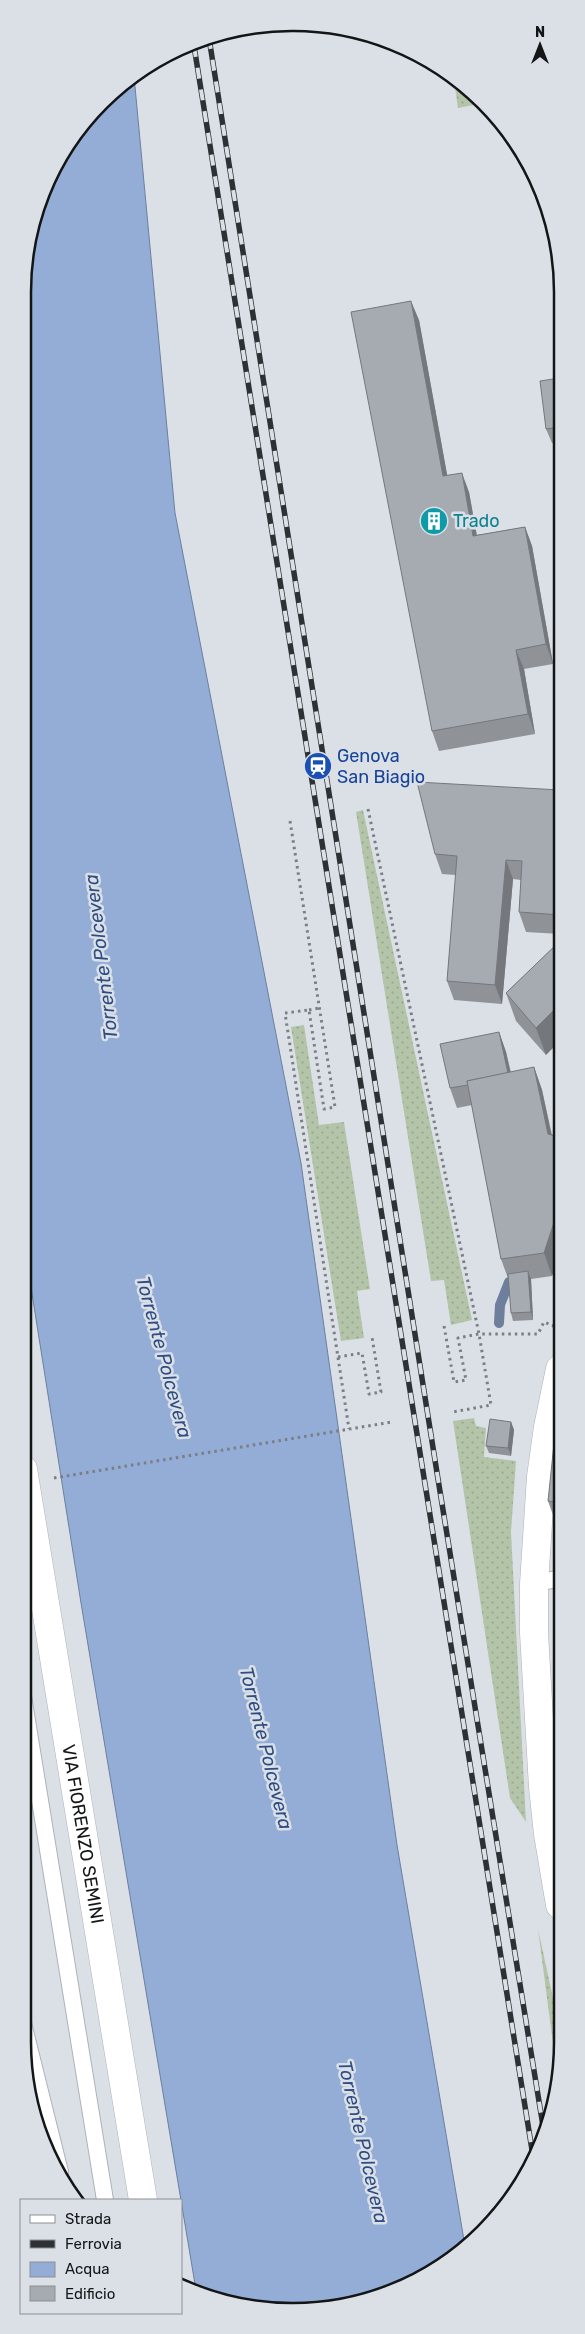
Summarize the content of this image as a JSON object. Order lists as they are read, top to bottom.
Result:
{
  "streets": {
    "main road": ["VIA FIORENZO SEMINI"]
  },
  "water": ["Torrente Polcevera"],
  "places": {
    "building": ["Trado"],
    "station": ["Genova San Biagio"]
  },
  "legend": [
    "Strada",
    "Ferrovia",
    "Acqua",
    "Edificio"
  ],
  "north": "top"
}
